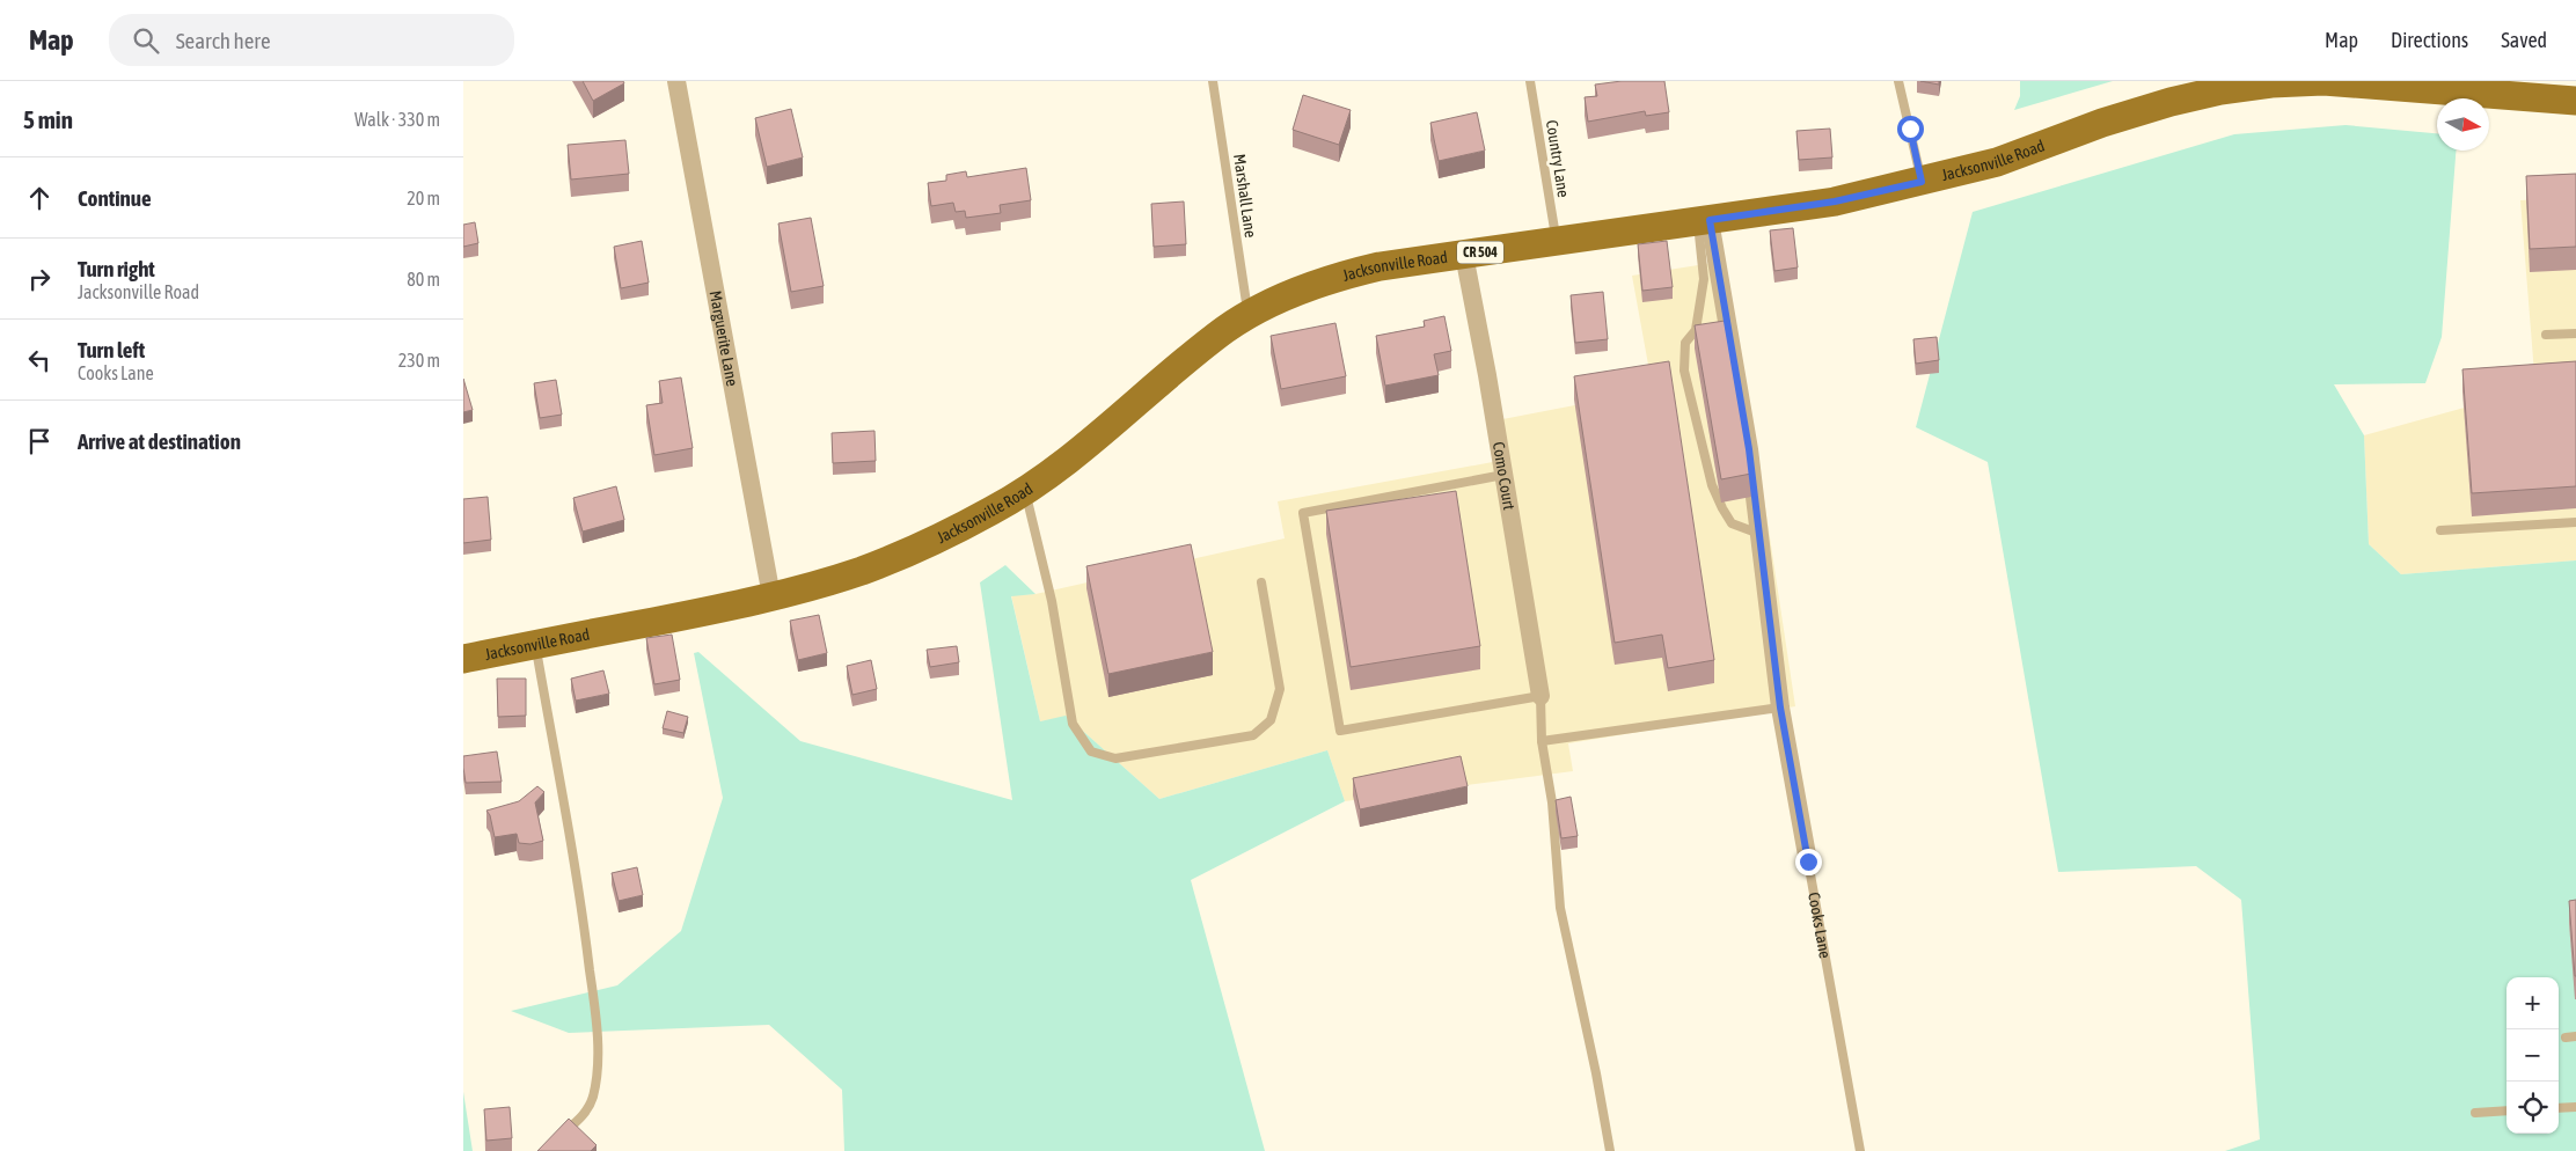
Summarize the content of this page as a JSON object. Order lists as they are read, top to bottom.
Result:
{
  "streets": {
    "main road": ["Jacksonville Road", "CR 504"],
    "street": ["Marguerite Lane", "Como Court", "Cooks Lane"],
    "lane": ["Country Lane", "Marshall Lane"]
  },
  "crossings": [
    ["Country Lane", "Jacksonville Road"],
    ["Jacksonville Road", "Marshall Lane"],
    ["Jacksonville Road", "Marguerite Lane"],
    ["Jacksonville Road", "Como Court"],
    ["Jacksonville Road", "Cooks Lane"]
  ],
  "north": "right",
  "page": {
    "header": "Map",
    "search": "Search here",
    "nav": ["Map", "Directions", "Saved"],
    "heading": ["5 min", "Walk · 330 m"],
    "list": [
      ["Continue", "20 m"],
      ["Turn right", "Jacksonville Road", "80 m"],
      ["Turn left", "Cooks Lane", "230 m"],
      "Arrive at destination"
    ],
    "map_buttons": ["+", "−"]
  }
}
